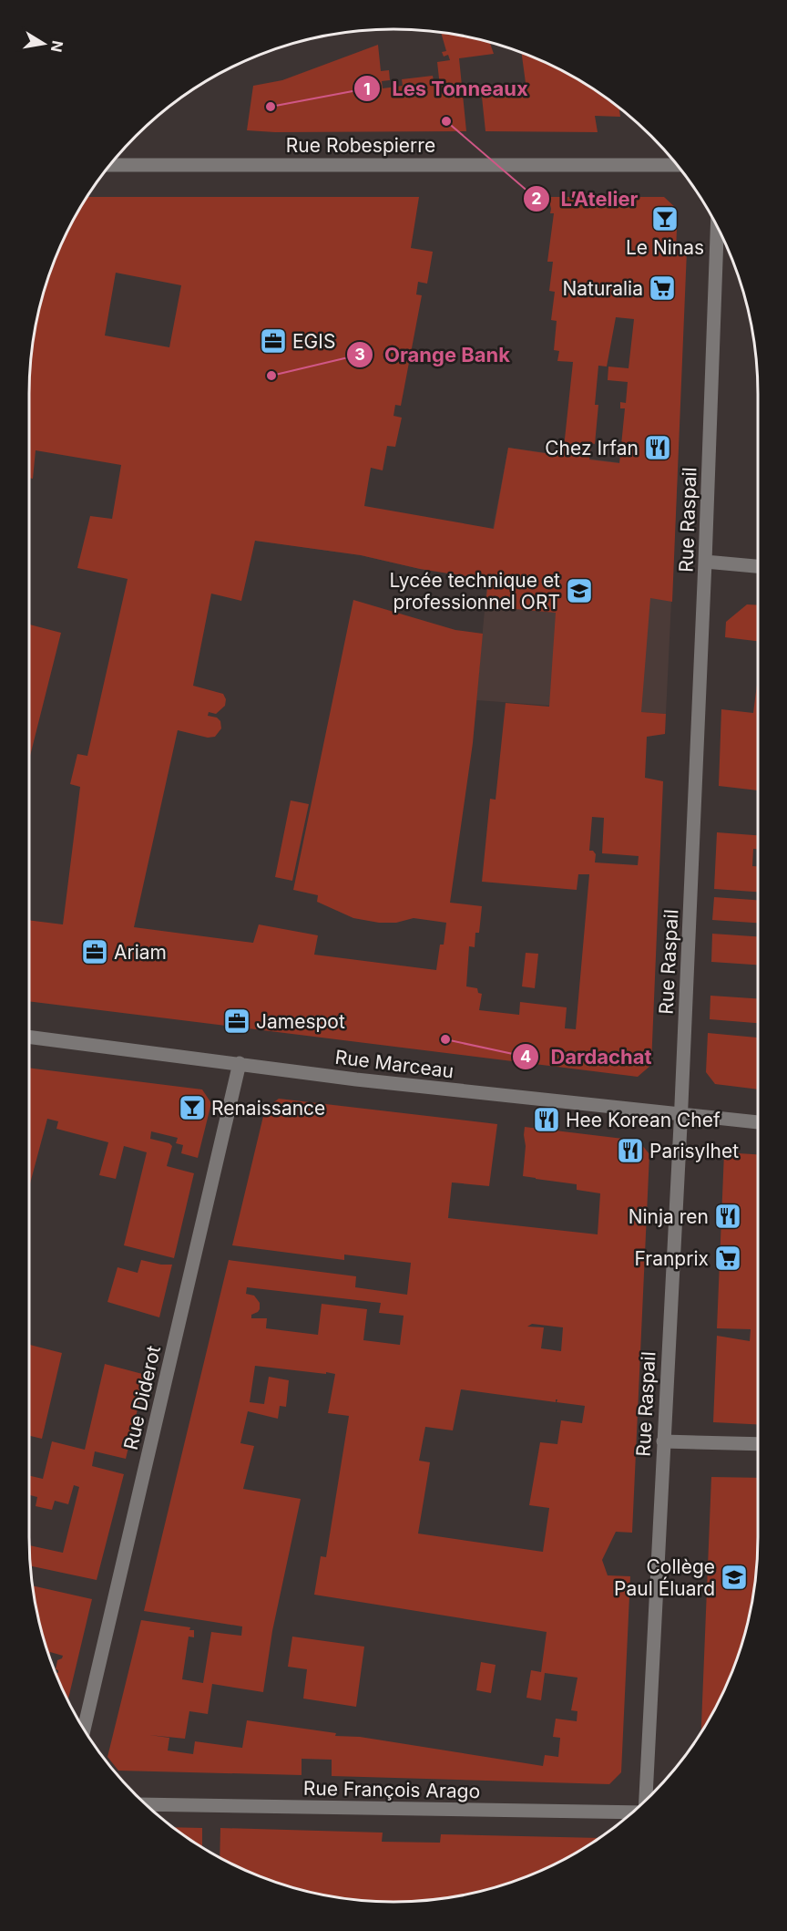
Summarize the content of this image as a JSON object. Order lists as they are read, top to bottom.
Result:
{
  "streets": {
    "street": [
      "Rue Robespierre",
      "Rue Raspail",
      "Rue Marceau",
      "Rue Diderot",
      "Rue François Arago"
    ]
  },
  "crossings": [
    ["Rue Raspail", "Rue Marceau"],
    ["Rue Marceau", "Rue Diderot"]
  ],
  "places": {
    "other": [
      "Les Tonneaux",
      "L’Atelier",
      "Orange Bank",
      "Dardachat"
    ],
    "bar": ["Le Ninas", "Renaissance"],
    "supermarket": ["Naturalia", "Franprix"],
    "office": ["EGIS", "Ariam", "Jamespot"],
    "restaurant": [
      "Chez Irfan",
      "Hee Korean Chef",
      "Parisylhet",
      "Ninja ren"
    ],
    "school or university": ["Lycée technique et professionnel ORT", "Collège Paul Éluard"]
  },
  "north": "right"
}
